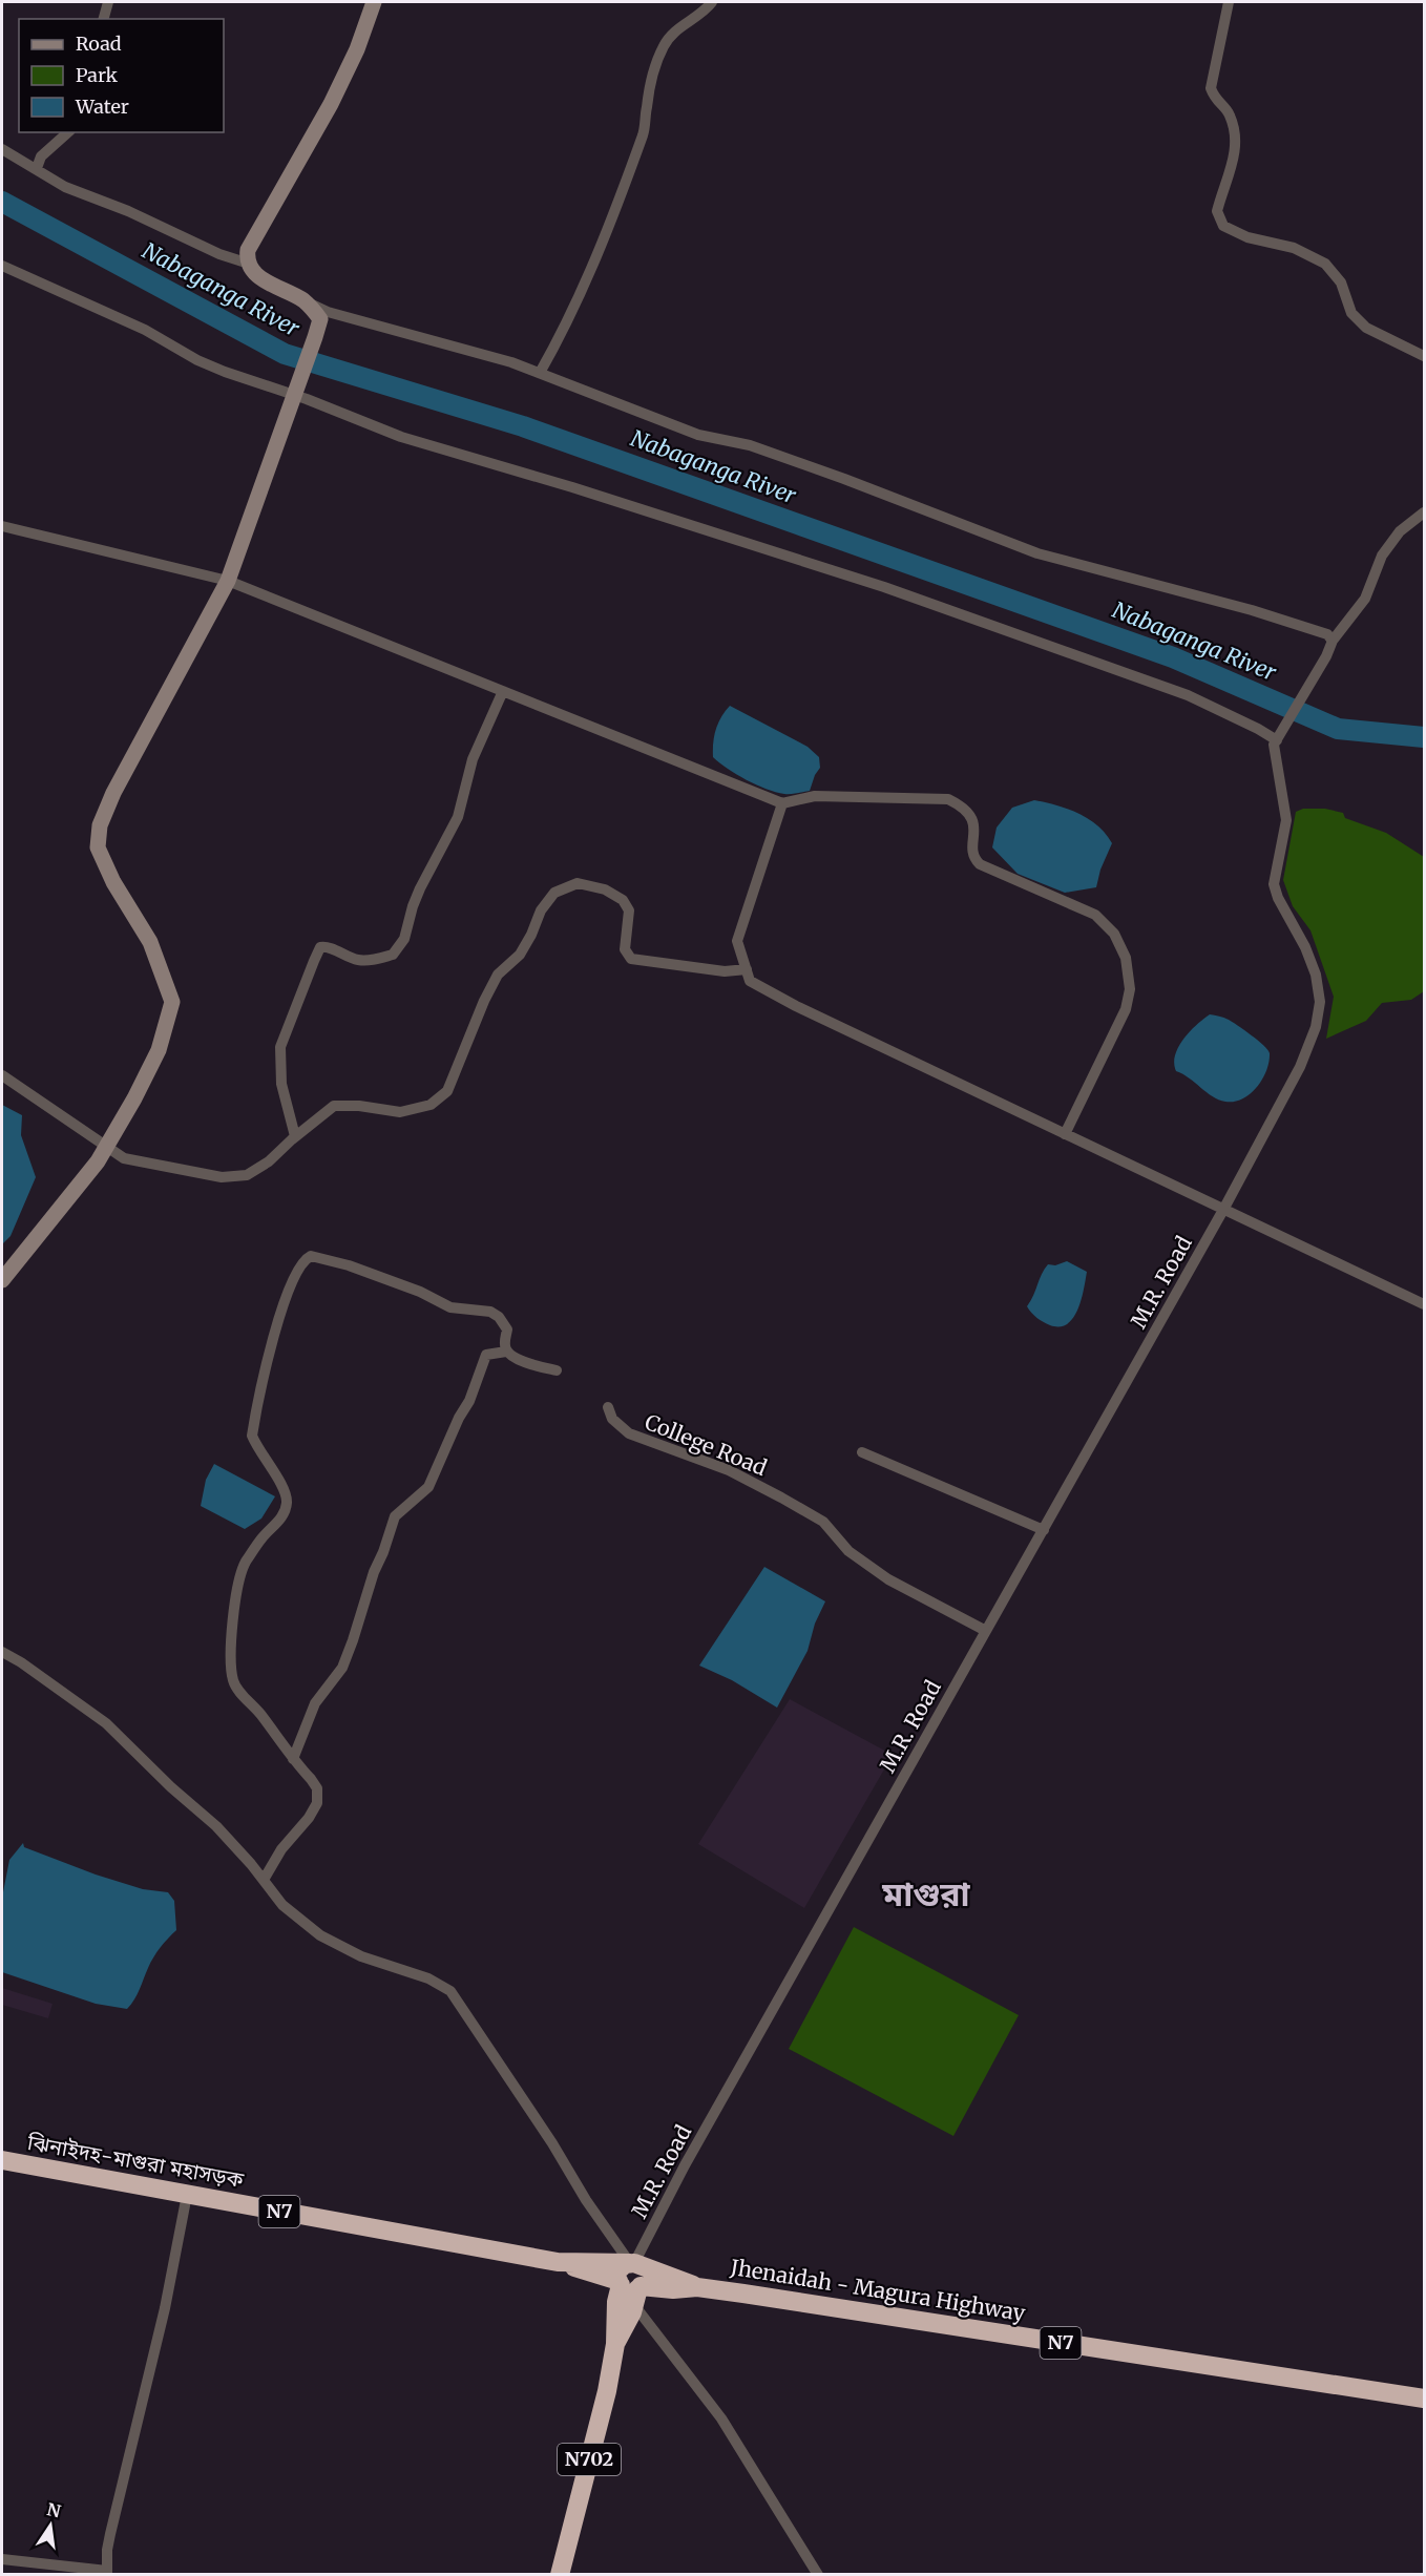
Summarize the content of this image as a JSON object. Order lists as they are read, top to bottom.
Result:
{
  "streets": {
    "highway": [
      "ঝিনাইদহ-মাগুরা মহাসড়ক",
      "N7",
      "Jhenaidah - Magura Highway",
      "N702"
    ],
    "street": ["M.R. Road", "College Road"]
  },
  "crossings": [
    ["M.R. Road", "College Road"],
    ["M.R. Road", "N7"],
    ["M.R. Road", "Jhenaidah - Magura Highway"],
    ["ঝিনাইদহ-মাগুরা মহাসড়ক", "N7"],
    ["N7", "Jhenaidah - Magura Highway"],
    ["N7", "N702"],
    ["Jhenaidah - Magura Highway", "N702"]
  ],
  "districts": ["মাগুরা"],
  "water": ["Nabaganga River"],
  "legend": ["Road", "Park", "Water"],
  "north": "top"
}
